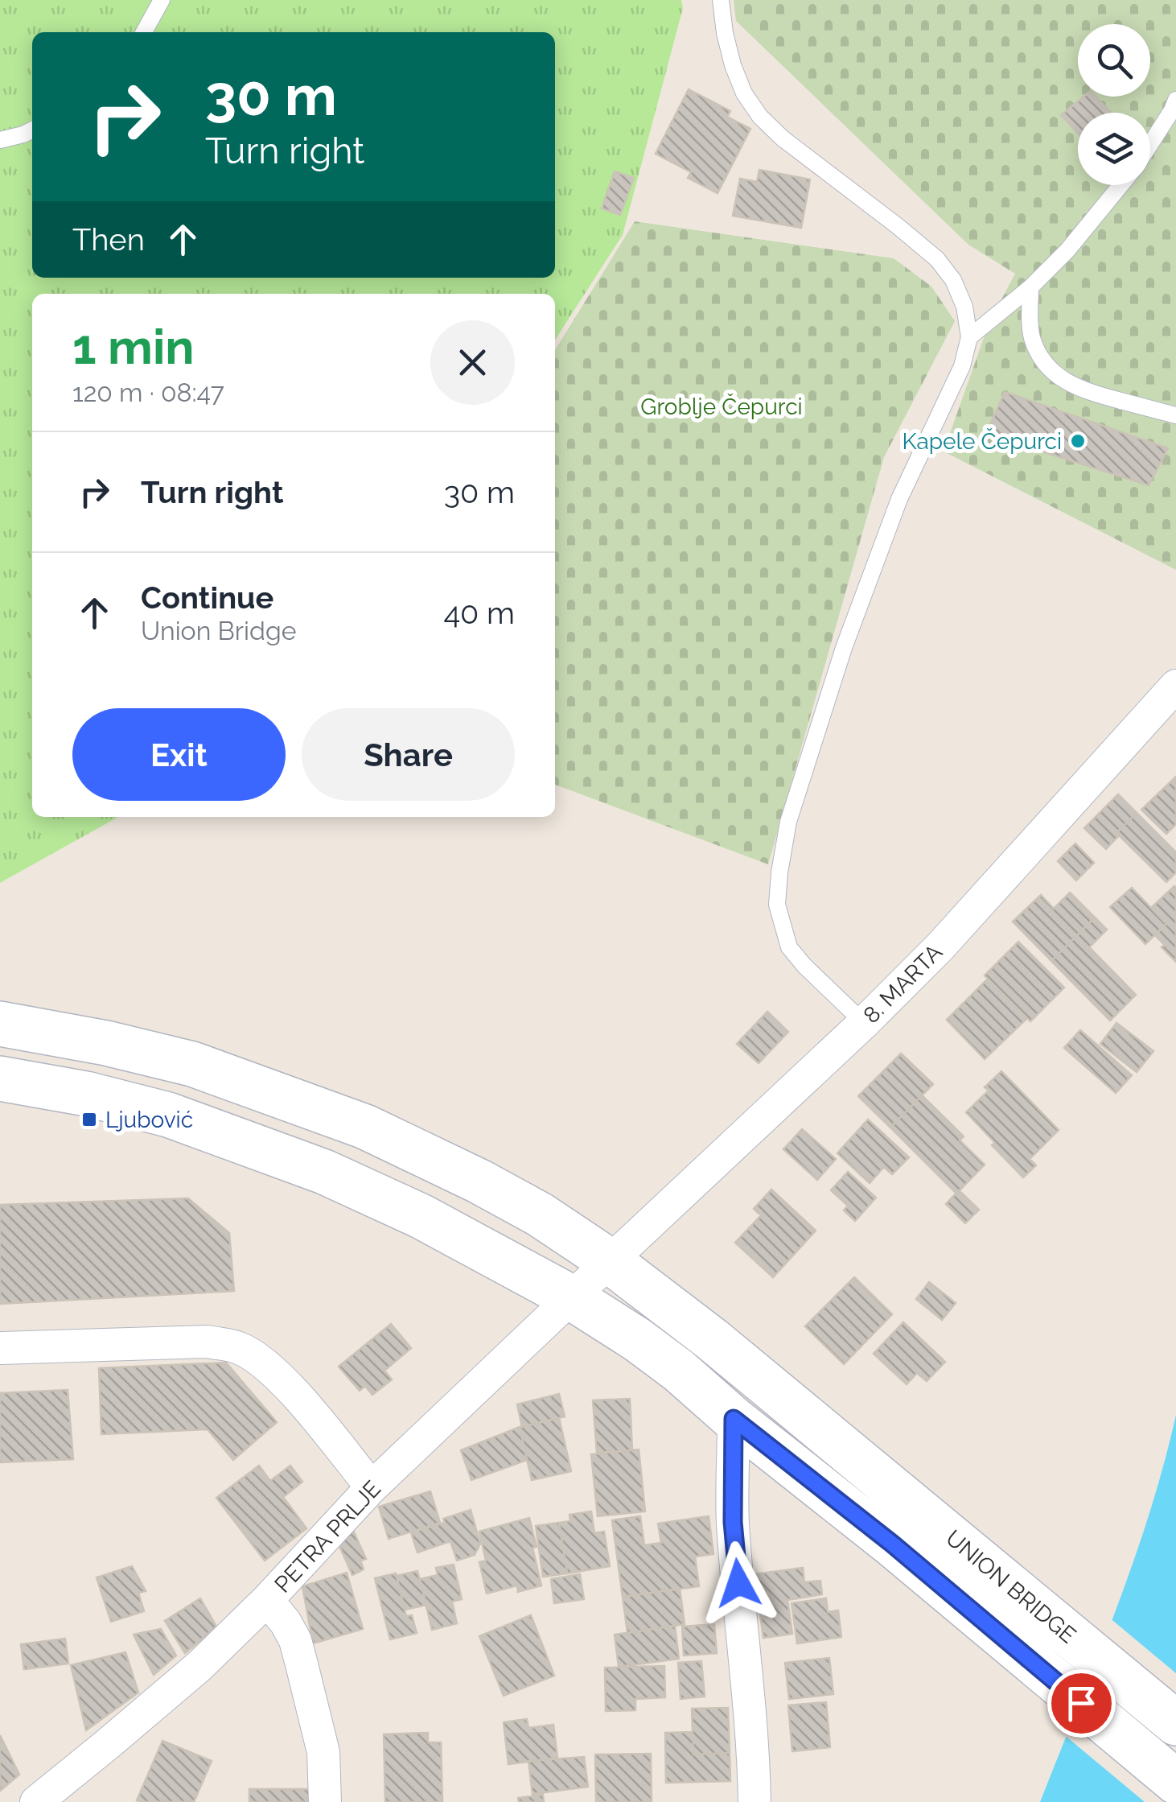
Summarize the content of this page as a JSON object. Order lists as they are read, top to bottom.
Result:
{
  "streets": {
    "main road": ["UNION BRIDGE"],
    "street": ["8. MARTA", "PETRA PRLJE"]
  },
  "crossings": [
    ["8. MARTA", "PETRA PRLJE"]
  ],
  "parks": ["Groblje Čepurci"],
  "places": {
    "other": ["Kapele Čepurci"],
    "transit": ["Ljubović"]
  },
  "page": {
    "turn": ["30 m", "Turn right"],
    "then": "Then",
    "heading": ["1 min", "120 m · 08:47"],
    "list": [
      {
        "name": "Turn right",
        "value": "30 m"
      },
      {
        "name": "Continue",
        "note": "Union Bridge",
        "value": "40 m"
      }
    ],
    "buttons": ["Exit", "Share"]
  }
}
